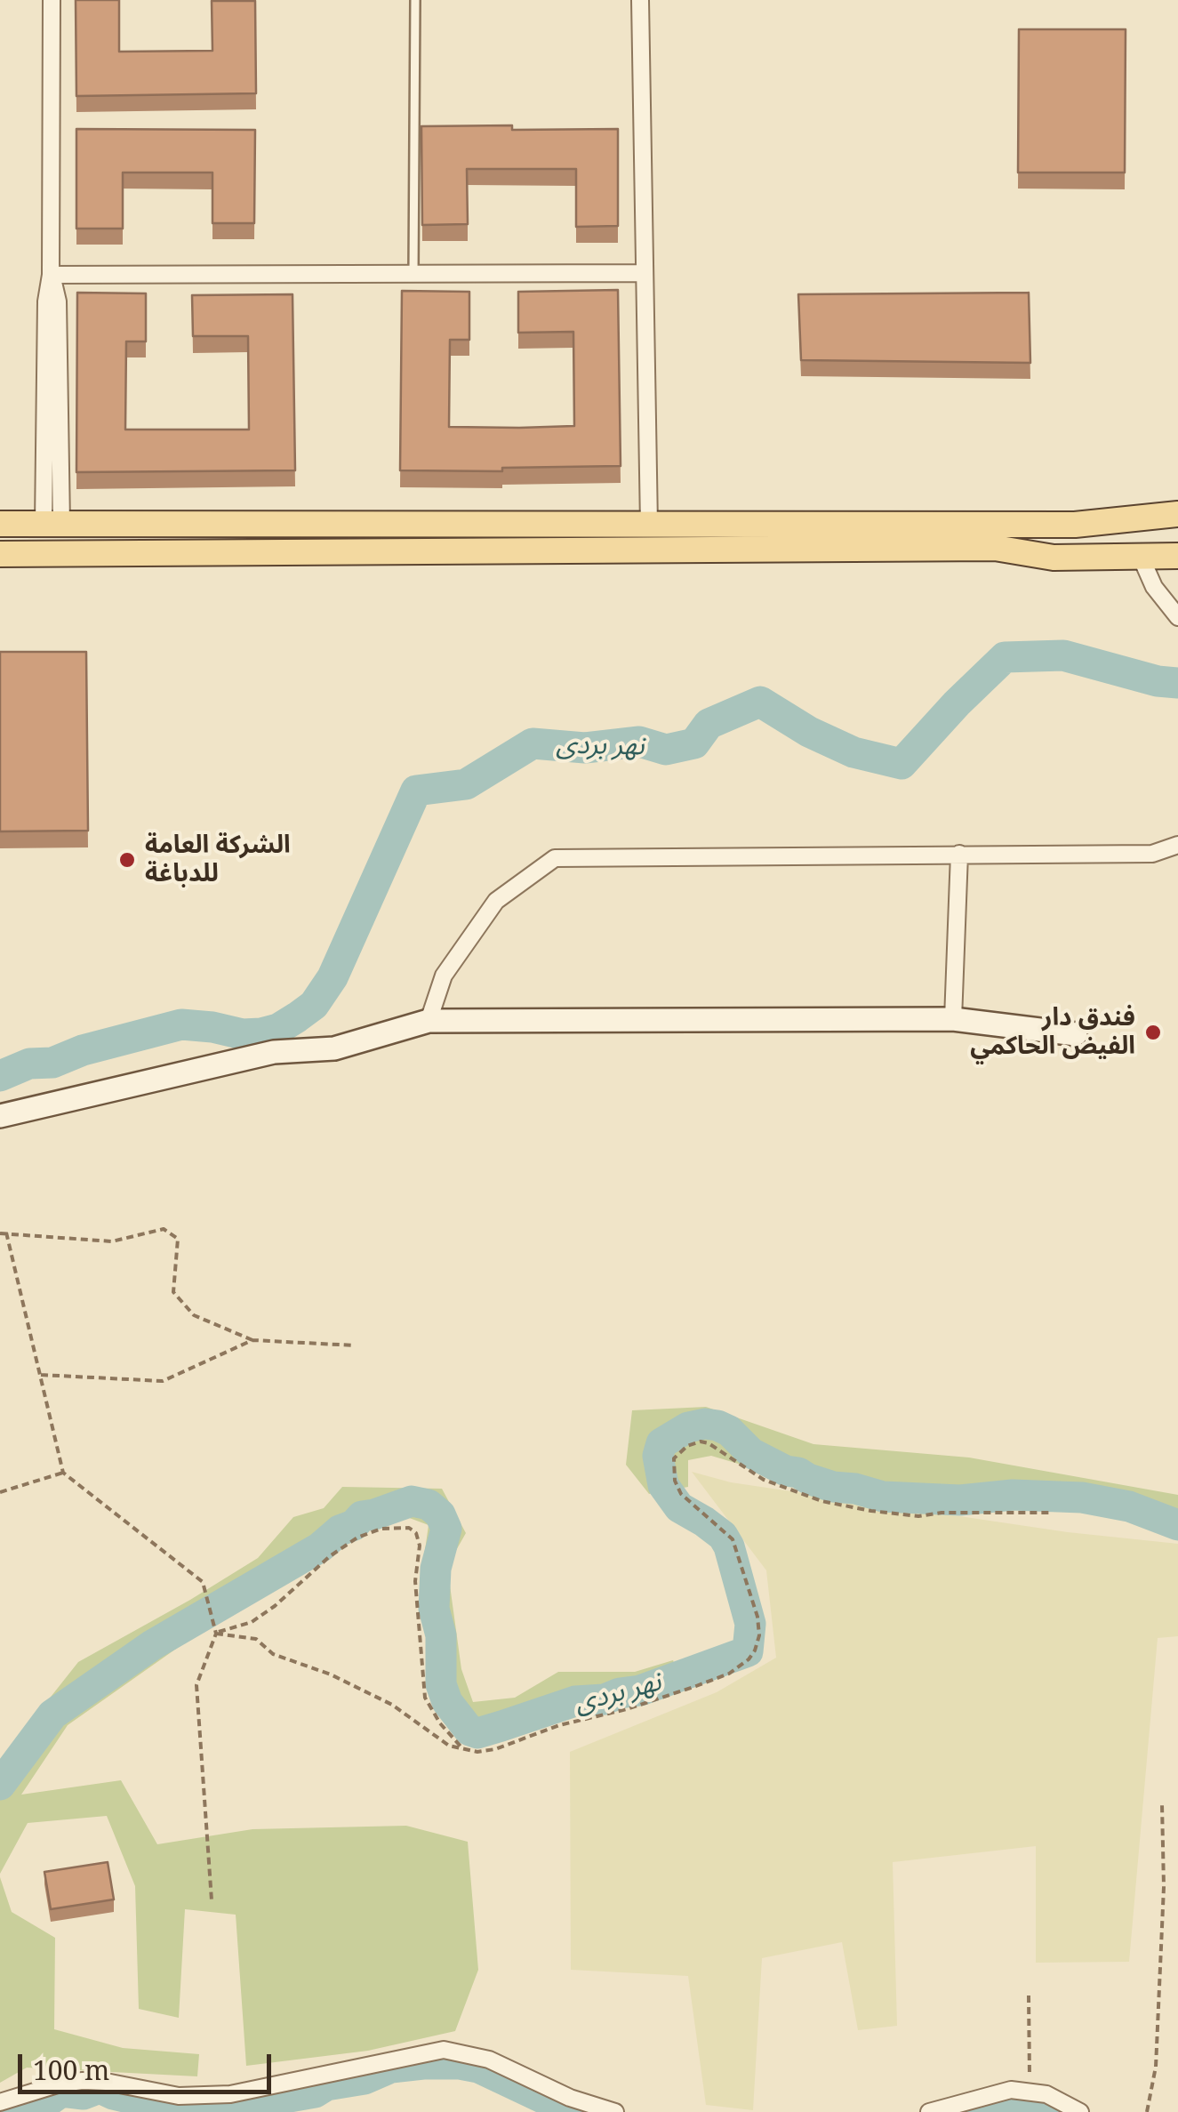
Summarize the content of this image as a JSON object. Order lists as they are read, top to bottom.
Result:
{
  "water": ["نهر بردى"],
  "places": ["الشركة العامة للدباغة", "فندق دار الفيض الحاكمي"],
  "scale_bar": "100 m"
}
